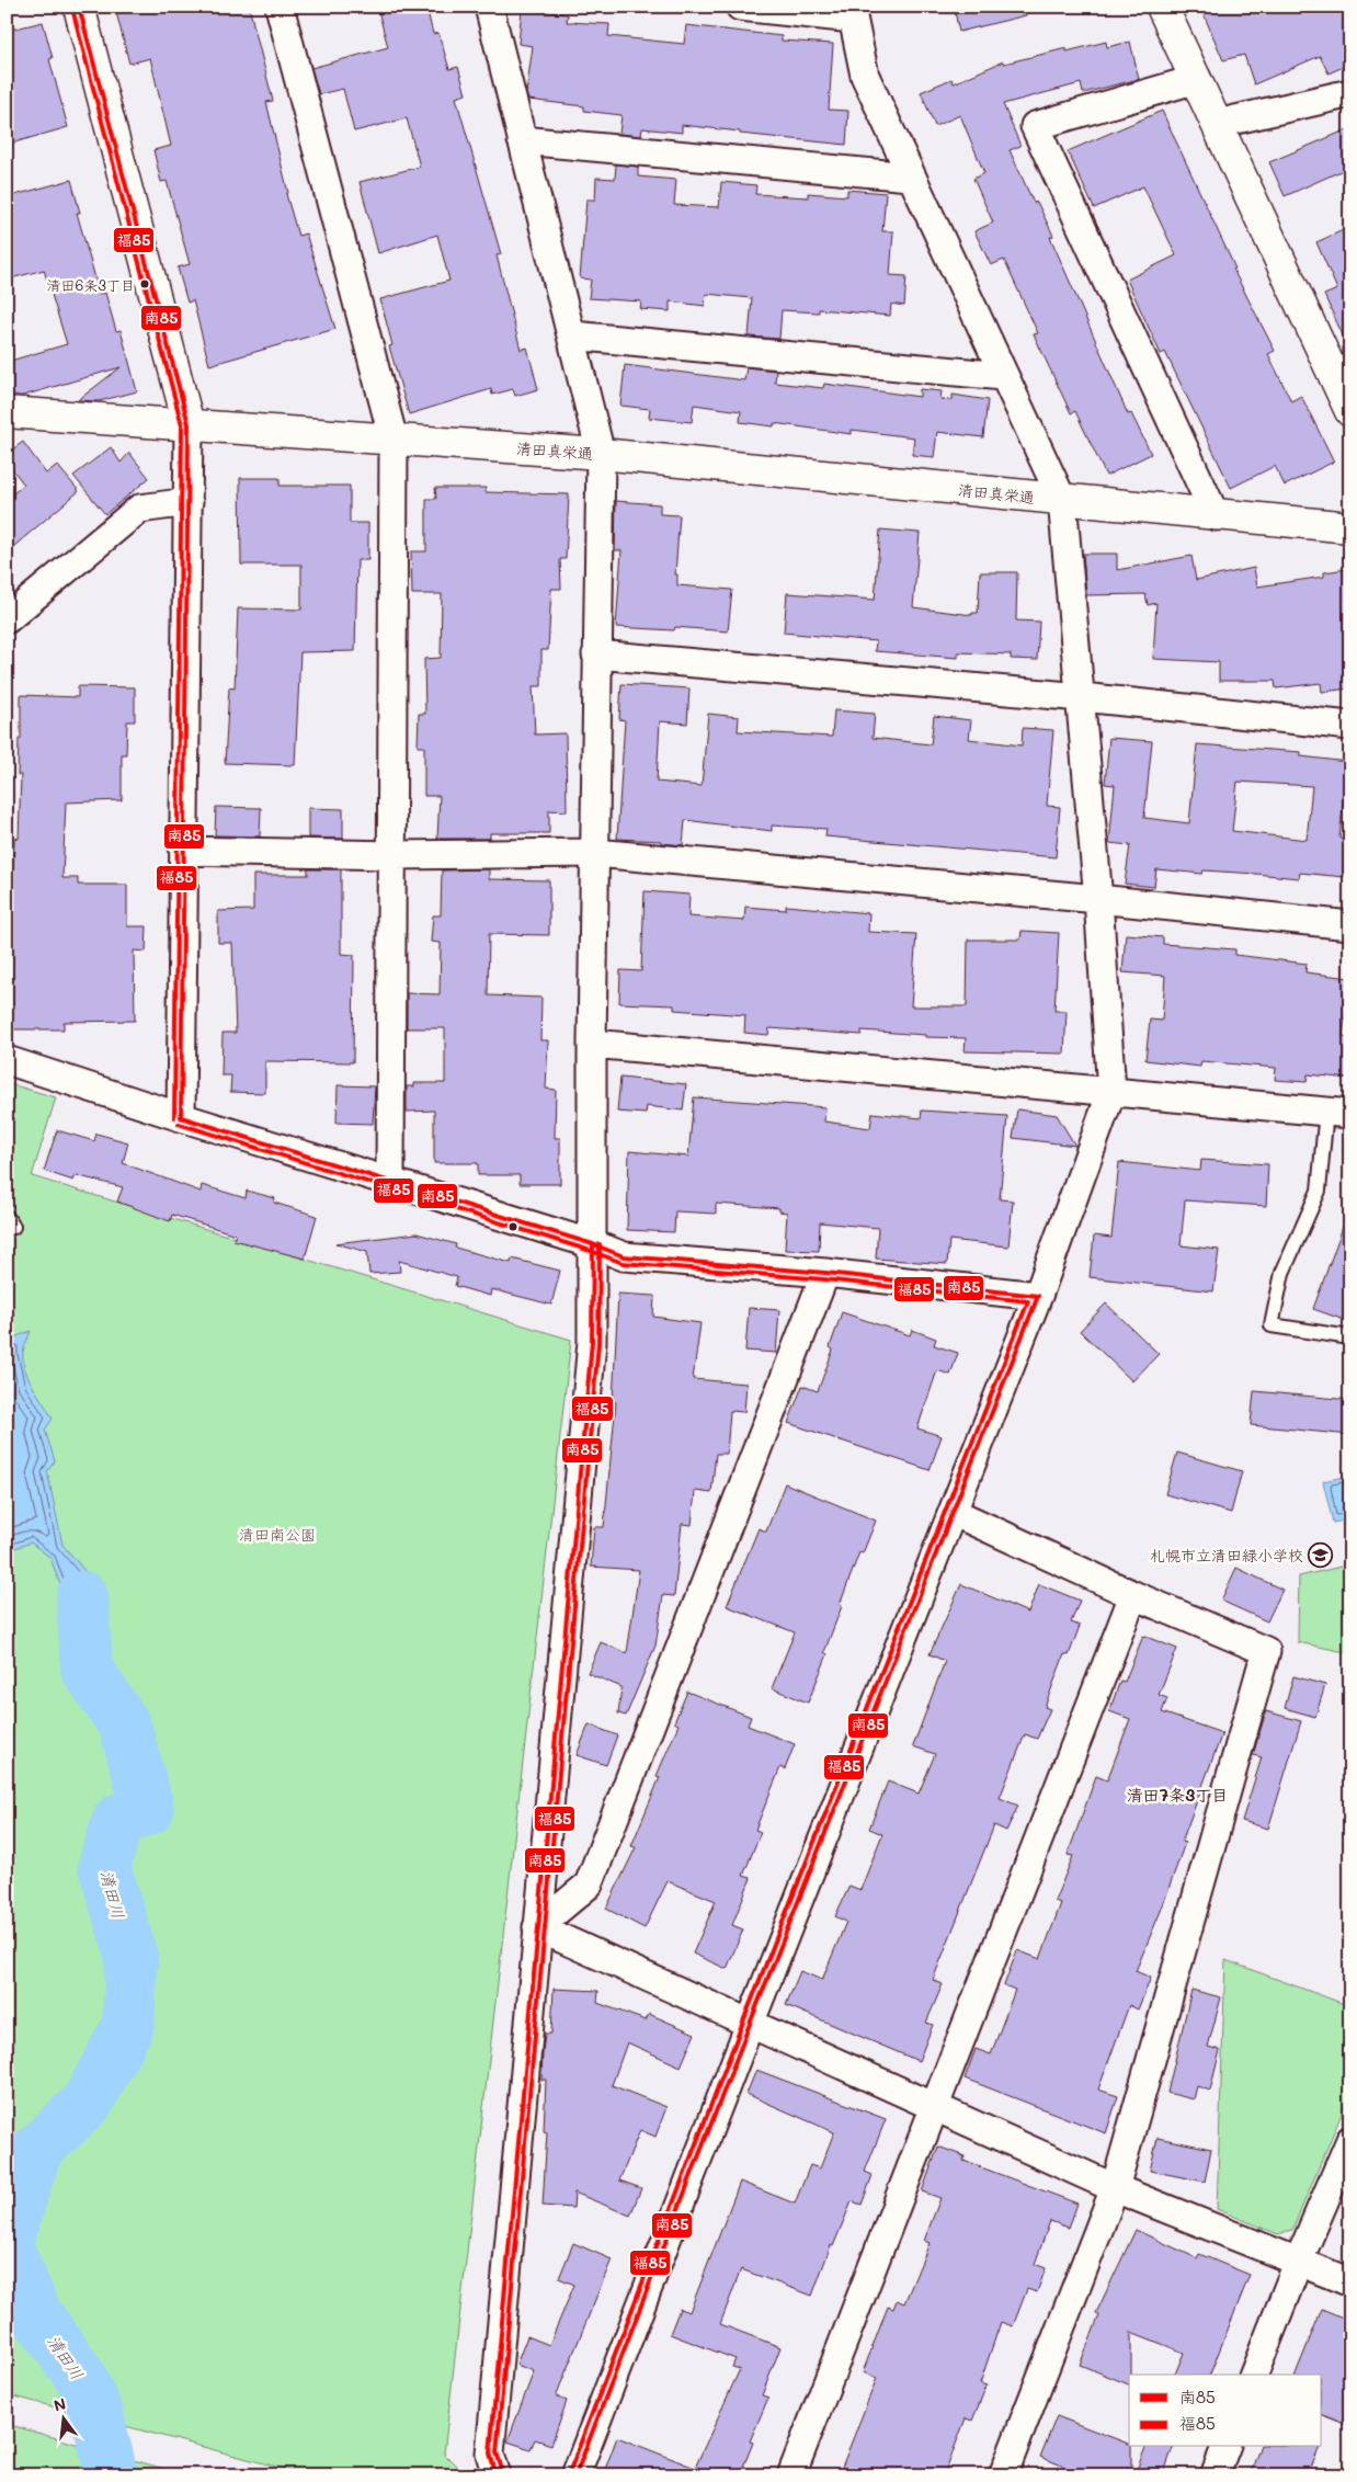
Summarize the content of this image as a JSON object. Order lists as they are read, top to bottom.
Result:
{
  "streets": {
    "street": ["清田真栄通"]
  },
  "districts": ["清田7条3丁目"],
  "water": ["清田川"],
  "parks": ["清田南公園"],
  "places": {
    "other": ["清田6条3丁目"],
    "school or university": ["札幌市立清田緑小学校"]
  },
  "lines": ["transit line 南85", "transit line 福85"],
  "legend": ["南85", "福85"],
  "north": "top"
}
